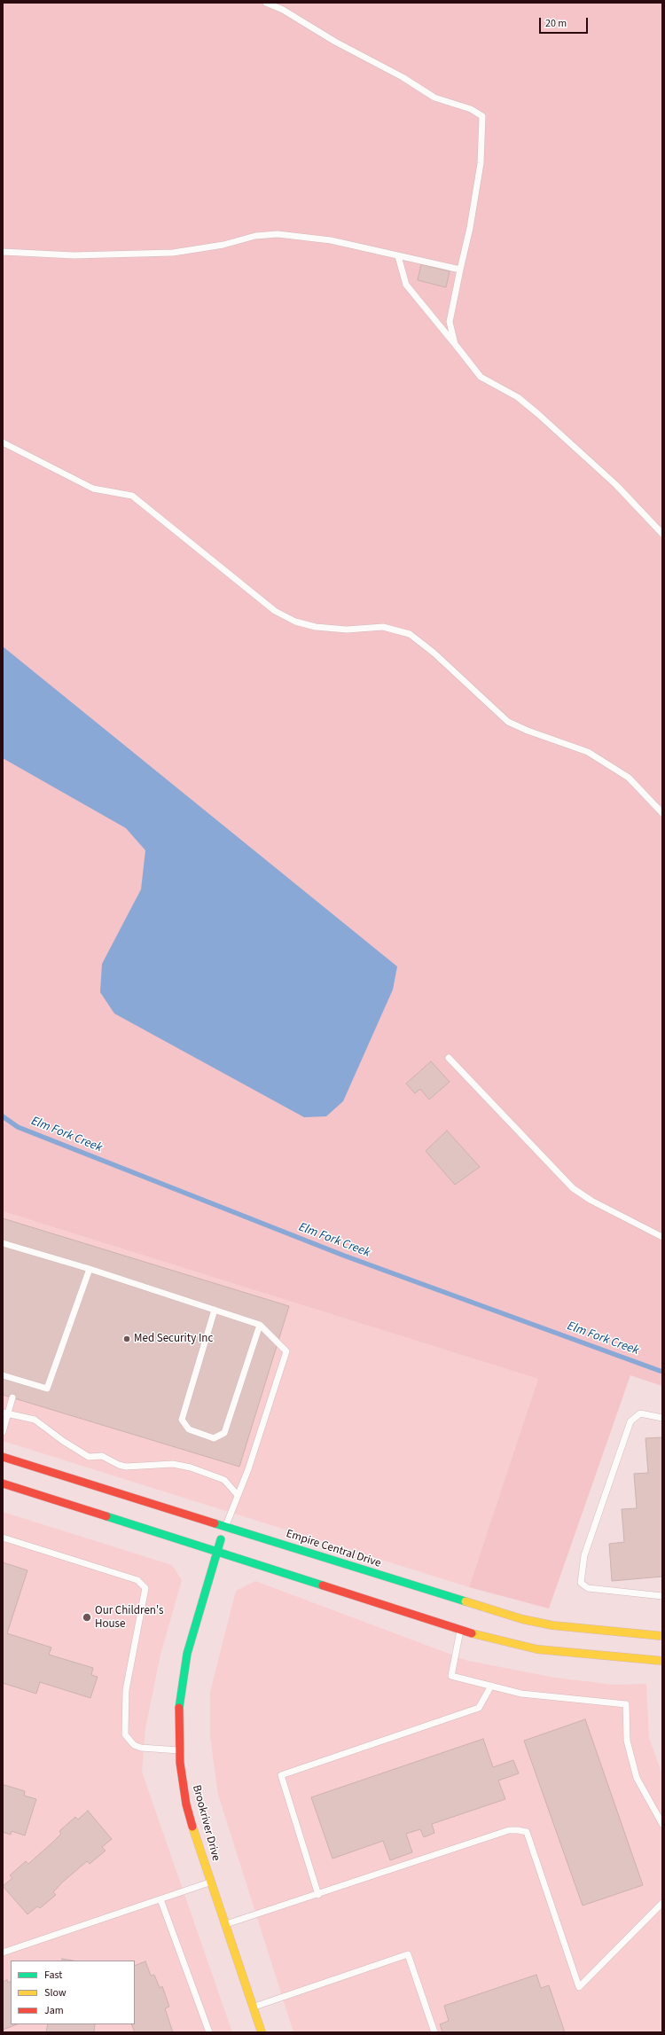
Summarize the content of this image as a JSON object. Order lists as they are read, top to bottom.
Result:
{
  "streets": {
    "street": ["Empire Central Drive", "Brookriver Drive"]
  },
  "crossings": [
    ["Empire Central Drive", "Brookriver Drive"]
  ],
  "water": ["Elm Fork Creek"],
  "places": ["Med Security Inc", "Our Children's House"],
  "legend": ["Fast", "Slow", "Jam"],
  "scale_bar": "20 m"
}
